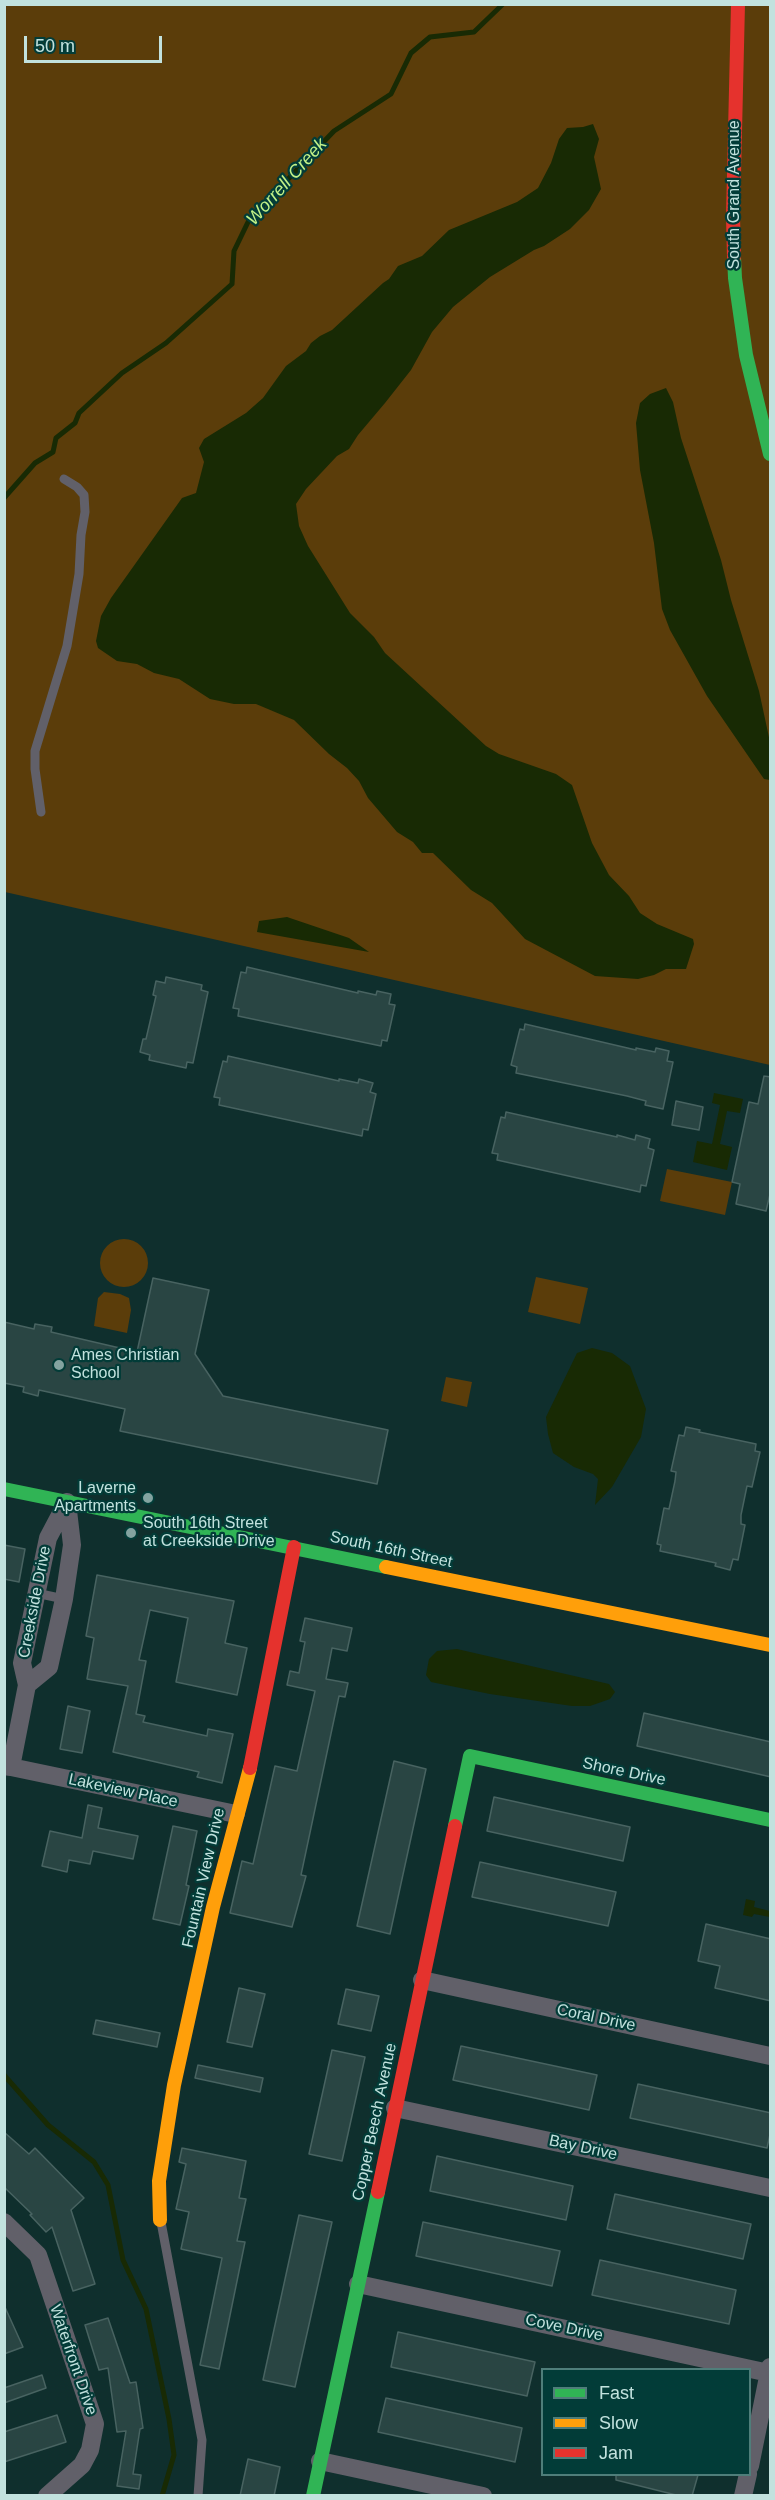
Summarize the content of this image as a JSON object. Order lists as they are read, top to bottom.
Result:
{
  "streets": {
    "street": [
      "South Grand Avenue",
      "South 16th Street",
      "Creekside Drive",
      "Shore Drive",
      "Lakeview Place",
      "Fountain View Drive",
      "Coral Drive",
      "Copper Beech Avenue",
      "Bay Drive",
      "Cove Drive",
      "Waterfront Drive"
    ]
  },
  "crossings": [
    ["South 16th Street", "Creekside Drive"],
    ["South 16th Street", "Fountain View Drive"],
    ["Creekside Drive", "Lakeview Place"],
    ["Shore Drive", "Copper Beech Avenue"],
    ["Lakeview Place", "Fountain View Drive"],
    ["Coral Drive", "Copper Beech Avenue"],
    ["Copper Beech Avenue", "Bay Drive"],
    ["Copper Beech Avenue", "Cove Drive"]
  ],
  "water": ["Worrell Creek"],
  "places": ["Ames Christian School", "Laverne Apartments", "South 16th Street at Creekside Drive"],
  "legend": ["Fast", "Slow", "Jam"],
  "scale_bar": "50 m"
}
